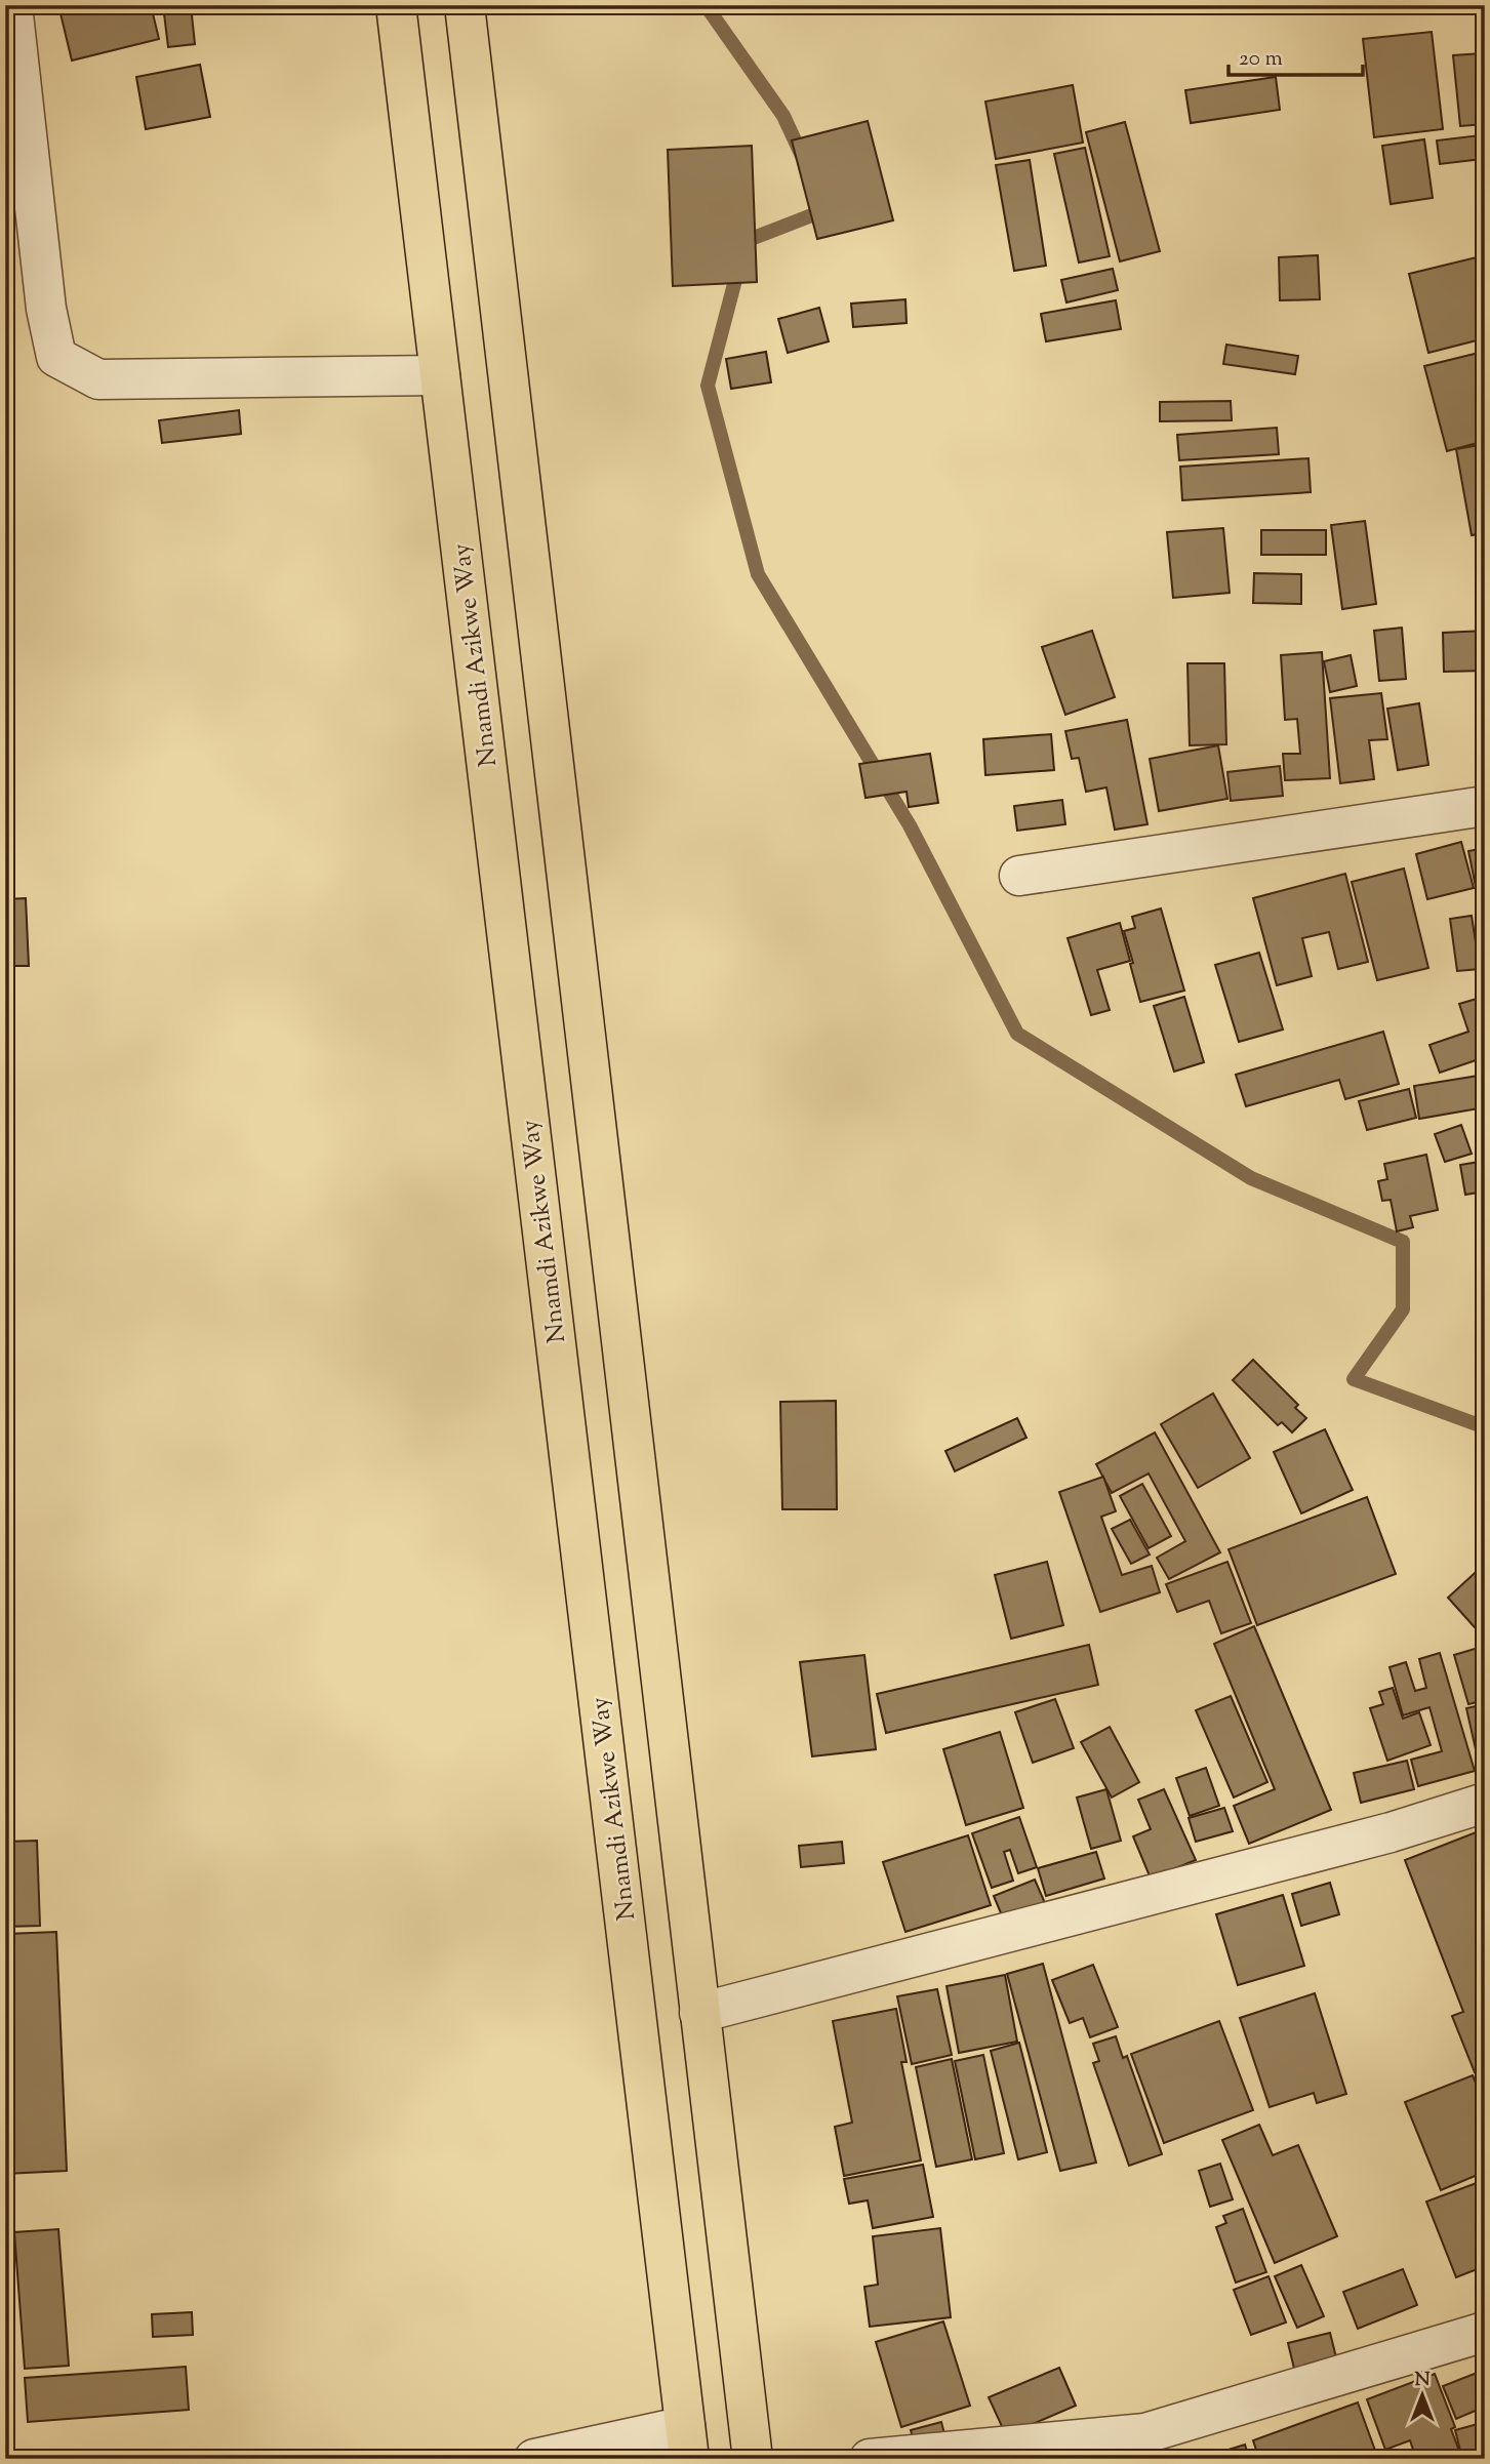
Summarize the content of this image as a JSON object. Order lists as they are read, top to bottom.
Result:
{
  "streets": {
    "highway": ["Nnamdi Azikwe Way"]
  },
  "scale_bar": "20 m",
  "north": "top"
}
